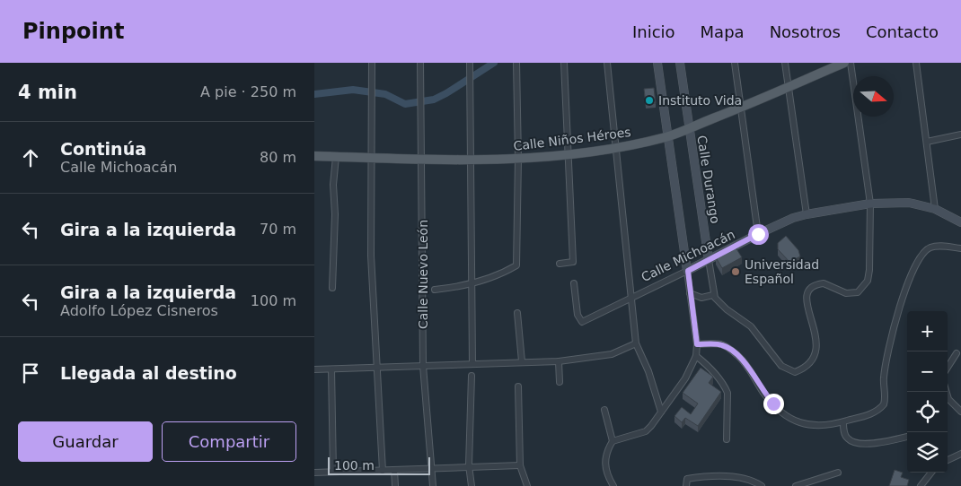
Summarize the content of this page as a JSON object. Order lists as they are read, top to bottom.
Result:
{
  "streets": {
    "main road": ["Calle Niños Héroes"],
    "street": ["Calle Durango", "Calle Michoacán", "Calle Nuevo León"]
  },
  "crossings": [
    ["Calle Niños Héroes", "Calle Durango"],
    ["Calle Niños Héroes", "Calle Nuevo León"],
    ["Calle Durango", "Calle Michoacán"]
  ],
  "places": ["Instituto Vida", "Universidad Español"],
  "scale_bar": "100 m",
  "north": "right",
  "page": {
    "header": "Pinpoint",
    "nav": [
      "Inicio",
      "Mapa",
      "Nosotros",
      "Contacto"
    ],
    "heading": ["4 min", "A pie · 250 m"],
    "list": [
      ["Continúa", "Calle Michoacán", "80 m"],
      ["Gira a la izquierda", "70 m"],
      ["Gira a la izquierda", "Adolfo López Cisneros", "100 m"],
      "Llegada al destino"
    ],
    "map_buttons": ["+", "−"],
    "buttons": ["Guardar", "Compartir"],
    "scale": "100 m"
  }
}
